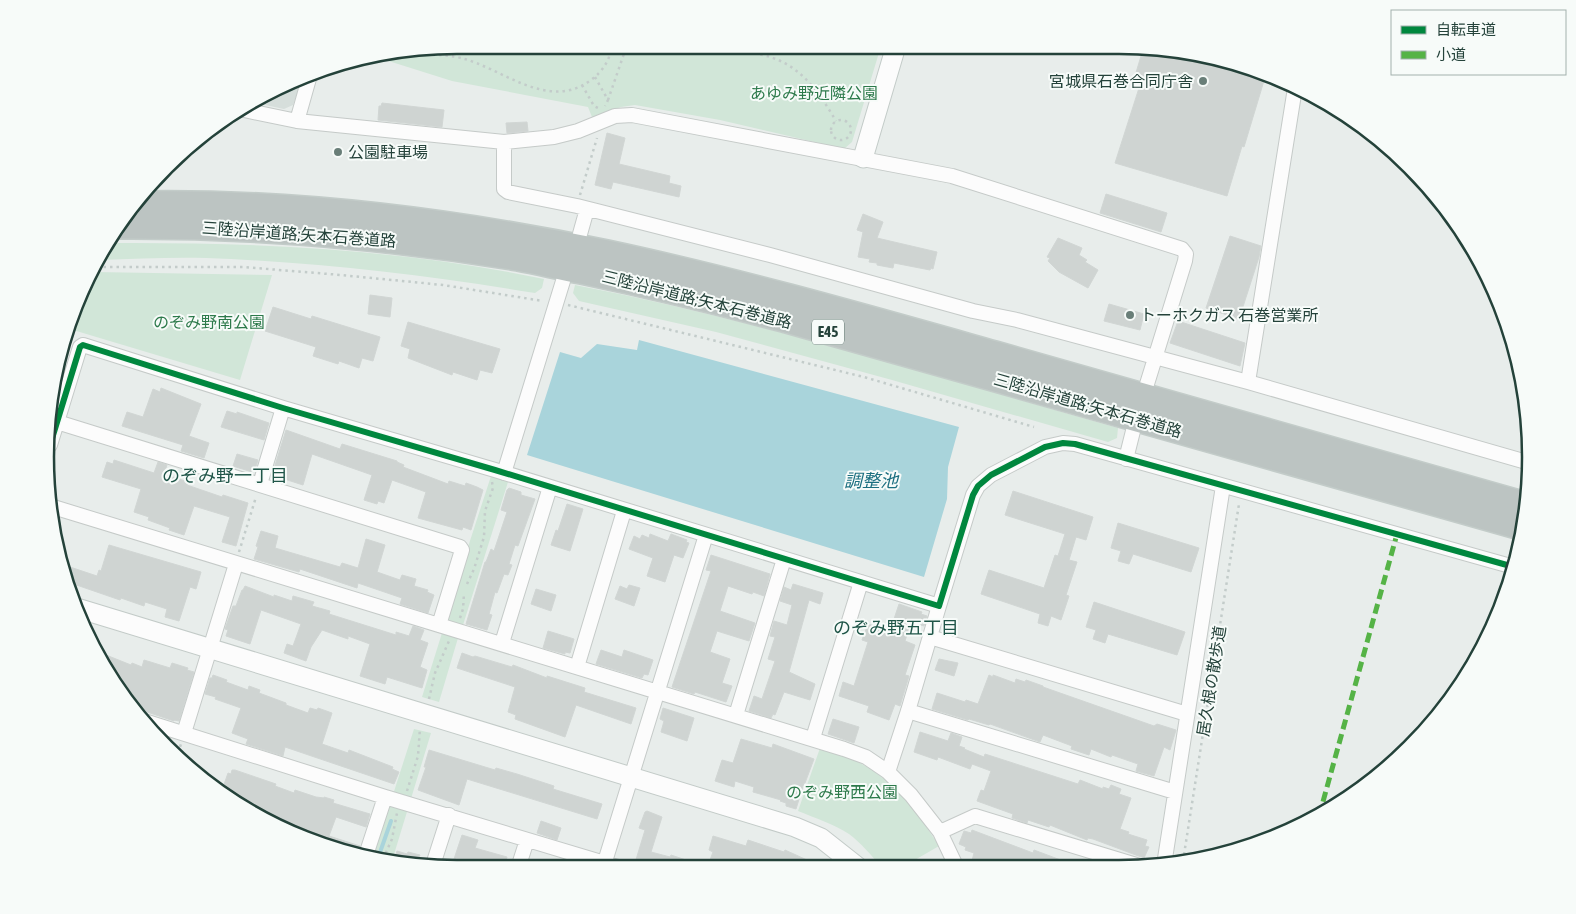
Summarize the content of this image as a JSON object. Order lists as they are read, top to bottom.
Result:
{
  "streets": {
    "highway": ["三陸沿岸道路;矢本石巻道路", "E45"],
    "path": ["居久根の散歩道"]
  },
  "districts": ["のぞみ野一丁目", "のぞみ野五丁目"],
  "water": ["調整池"],
  "parks": ["あゆみ野近隣公園", "のぞみ野南公園", "のぞみ野西公園"],
  "places": ["宮城県石巻合同庁舎", "公園駐車場", "トーホクガス 石巻営業所"],
  "legend": ["自転車道", "小道"]
}
